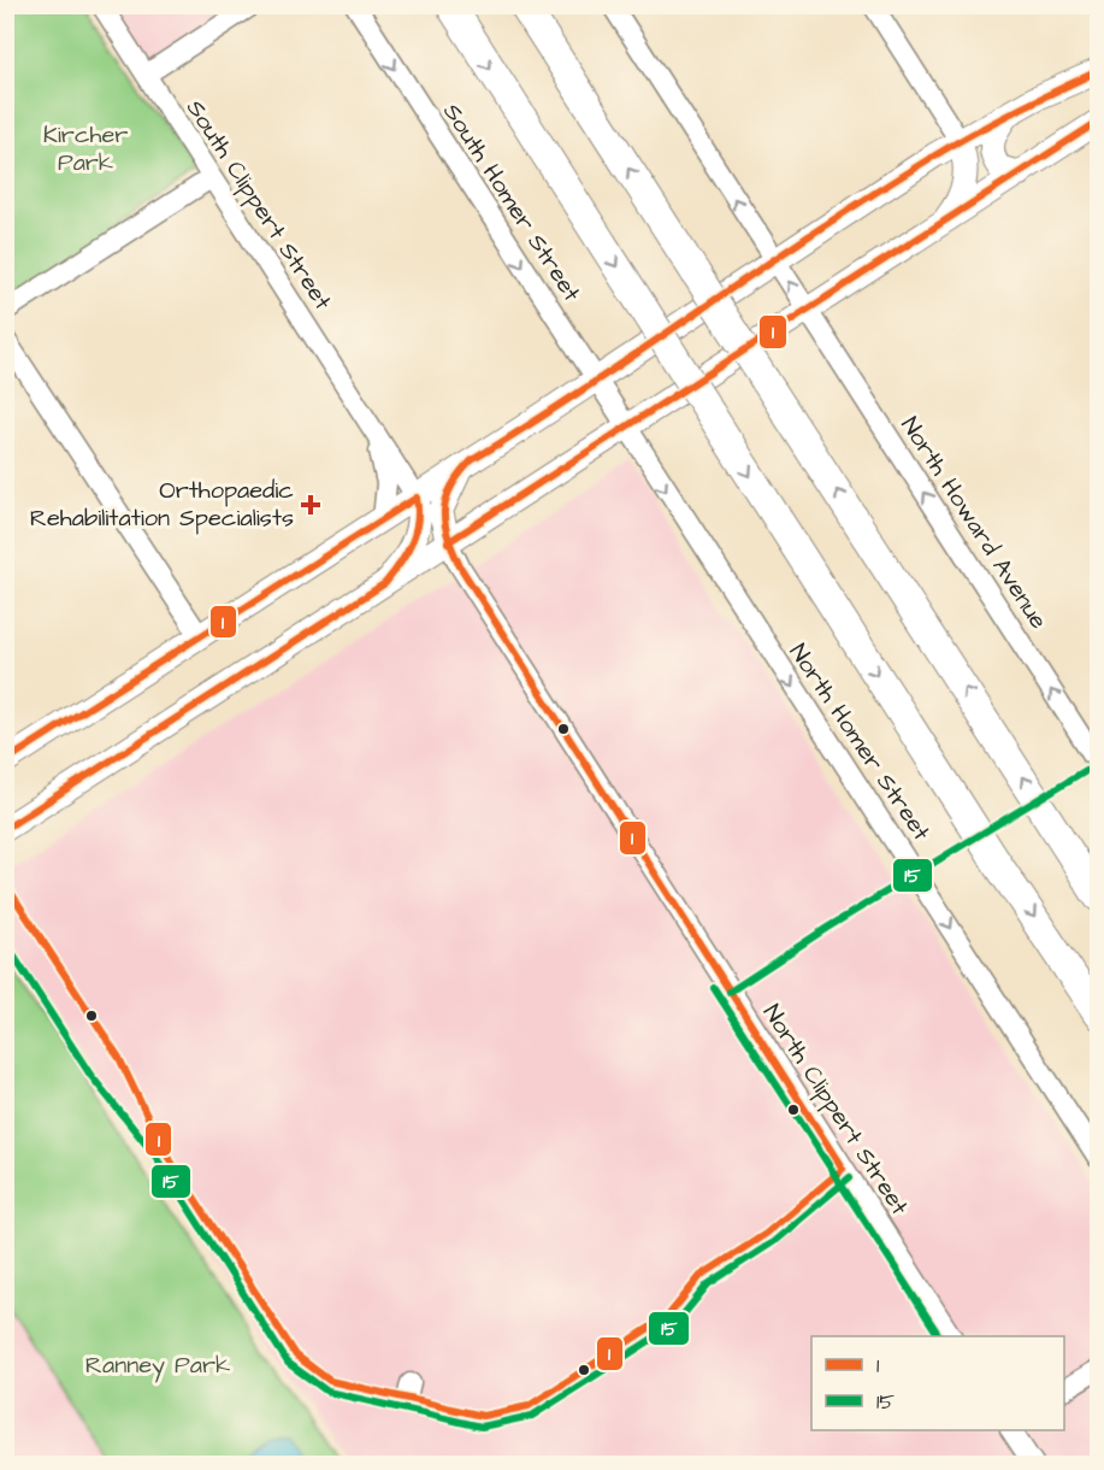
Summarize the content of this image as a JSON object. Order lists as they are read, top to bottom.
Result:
{
  "streets": {
    "street": [
      "South Homer Street",
      "South Clippert Street",
      "North Howard Avenue",
      "North Homer Street",
      "North Clippert Street"
    ]
  },
  "crossings": [
    ["South Homer Street", "North Homer Street"]
  ],
  "one_way": ["South Homer Street", "North Howard Avenue", "North Homer Street"],
  "parks": ["Kircher Park", "Ranney Park"],
  "places": {
    "health": ["Orthopaedic Rehabilitation Specialists"]
  },
  "lines": ["transit line 1", "transit line 15"],
  "legend": ["1", "15"]
}
